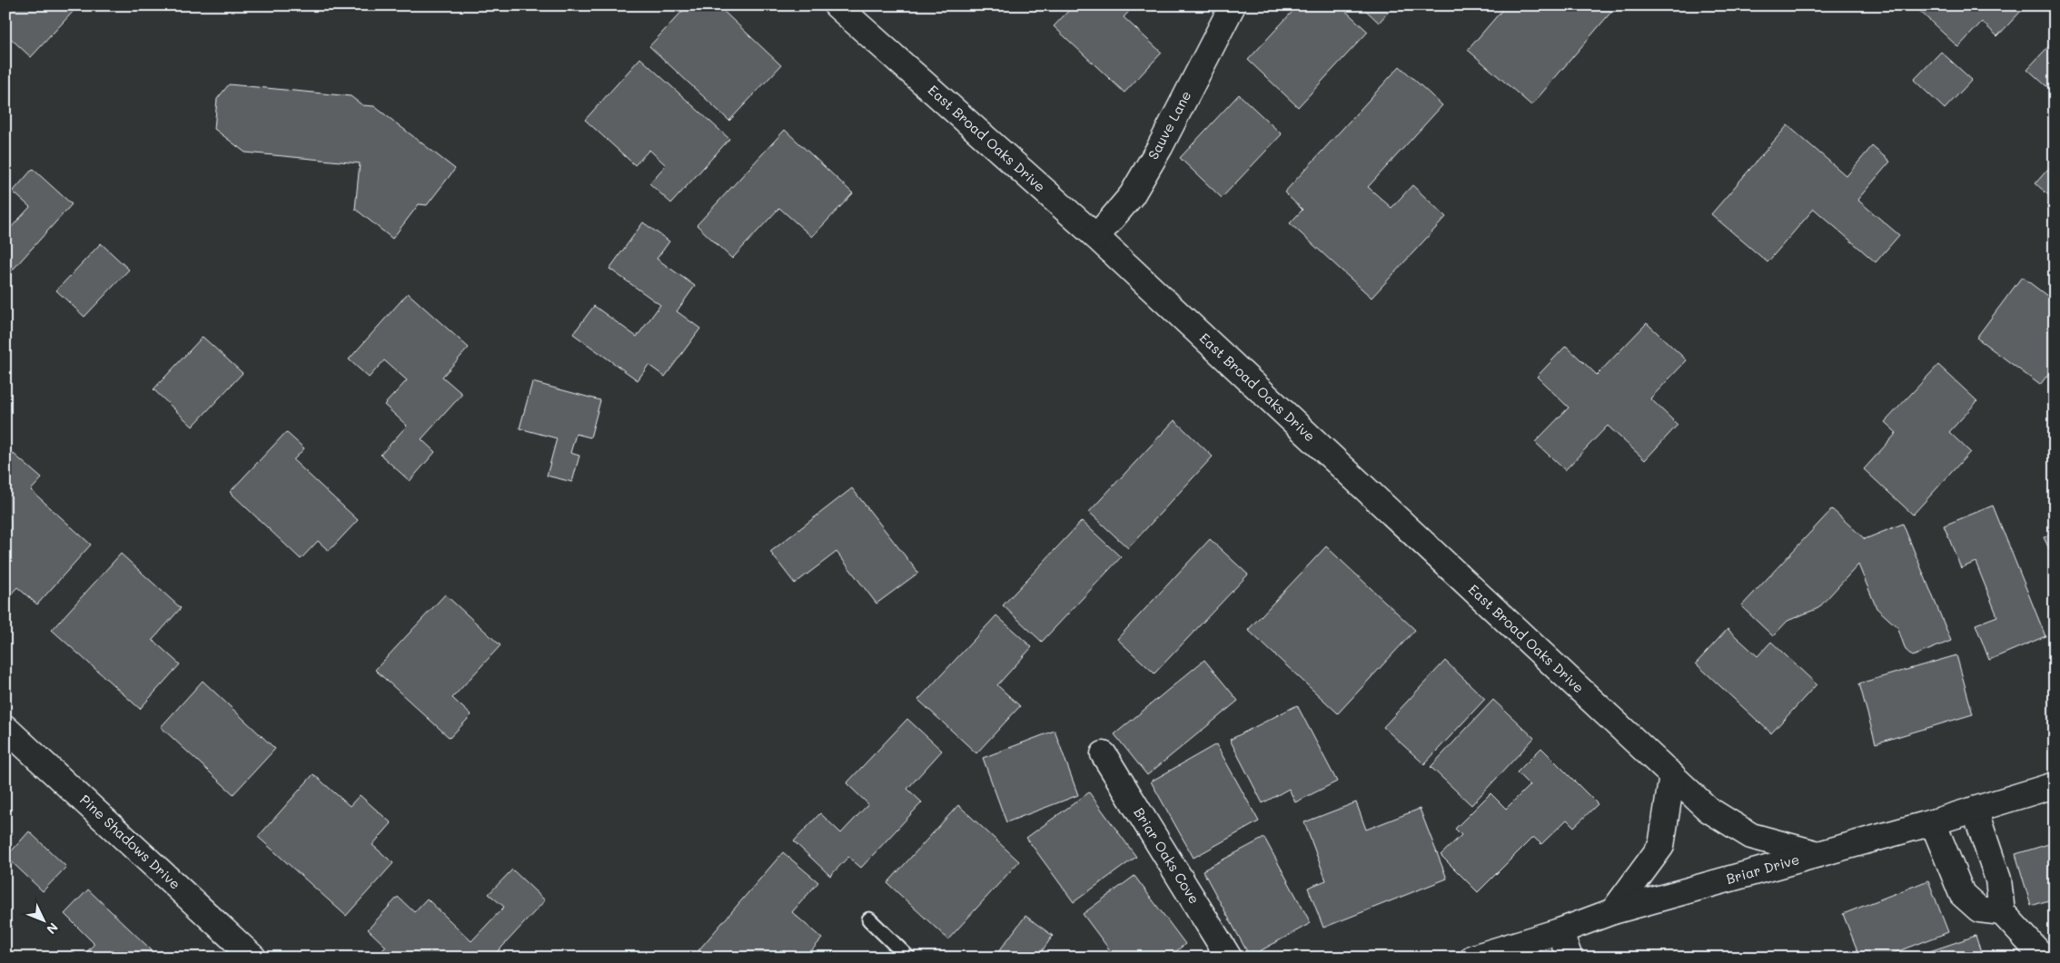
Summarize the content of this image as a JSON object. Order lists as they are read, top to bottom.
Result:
{
  "streets": {
    "street": [
      "Sauve Lane",
      "East Broad Oaks Drive",
      "Pine Shadows Drive",
      "Briar Oaks Cove",
      "Briar Drive"
    ]
  },
  "crossings": [
    ["Sauve Lane", "East Broad Oaks Drive"],
    ["East Broad Oaks Drive", "Briar Drive"]
  ],
  "north": "bottom right"
}
